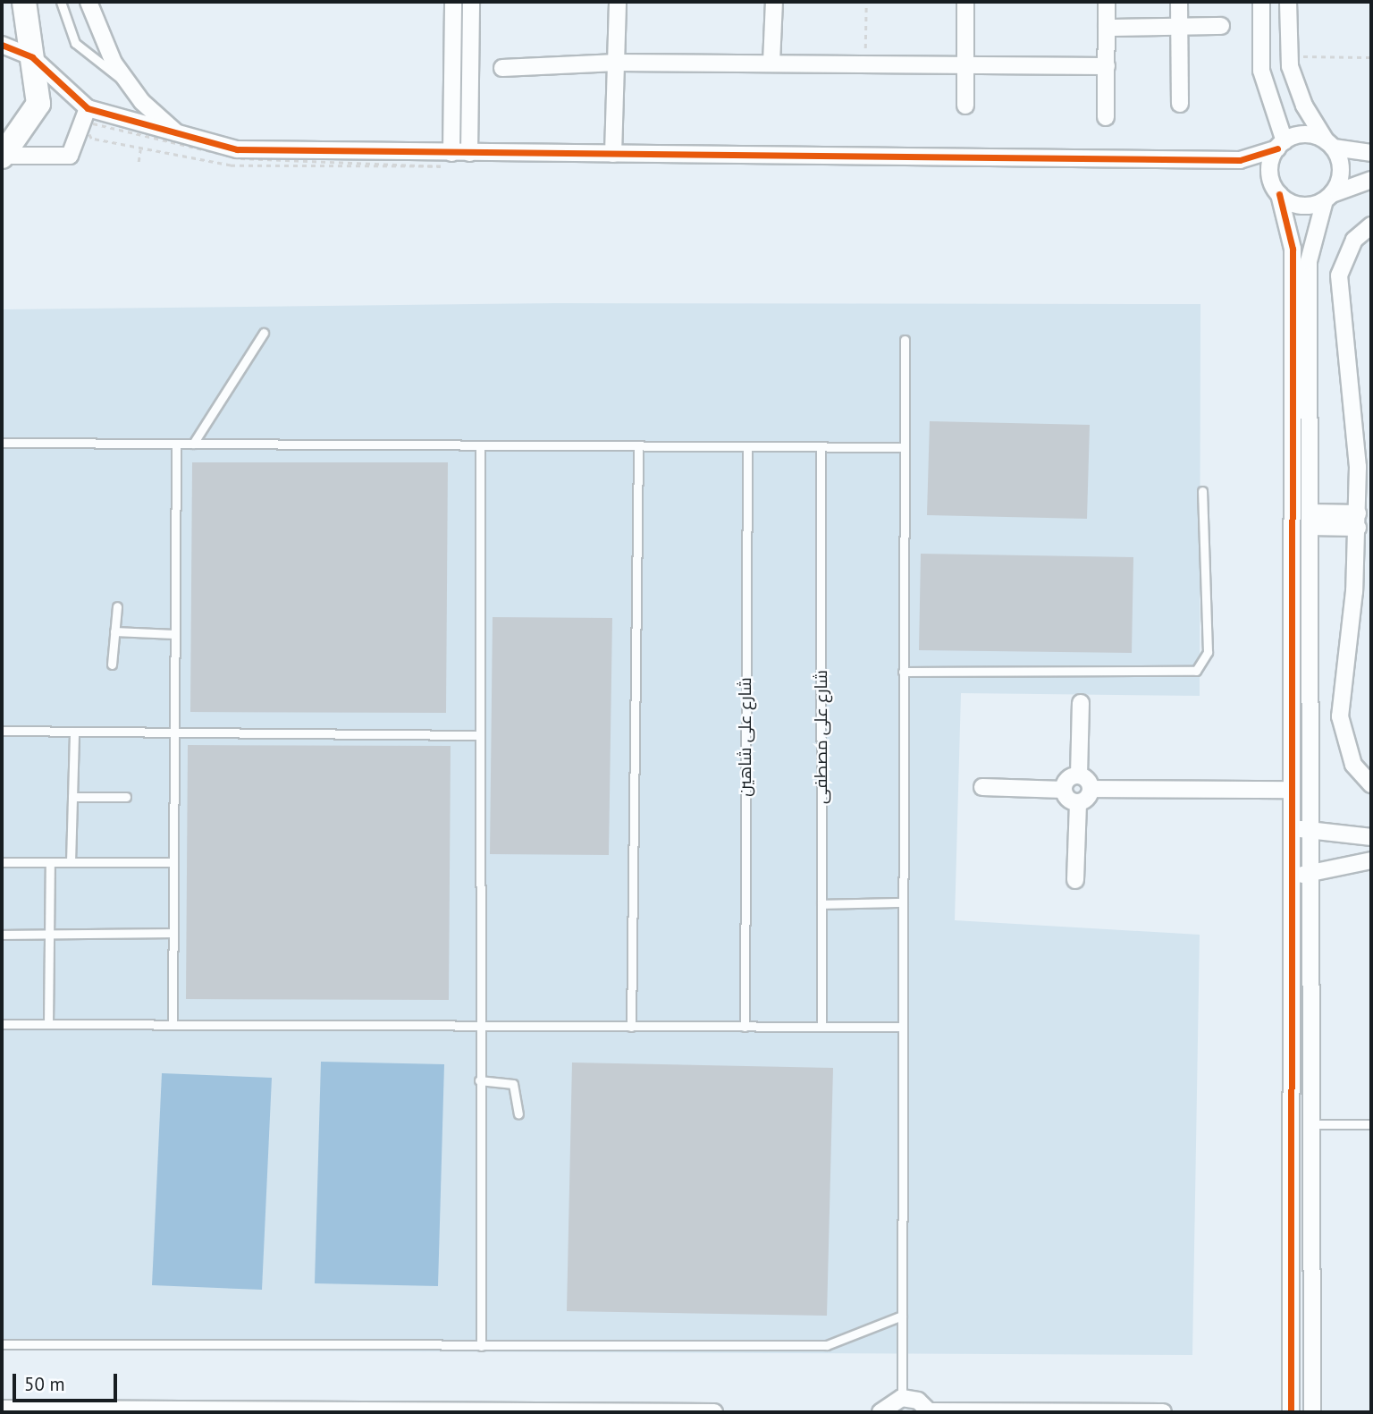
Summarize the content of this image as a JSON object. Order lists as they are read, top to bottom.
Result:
{
  "streets": {
    "lane": ["شارع على شاهين", "شارع على مصطفى"]
  },
  "scale_bar": "50 m"
}
